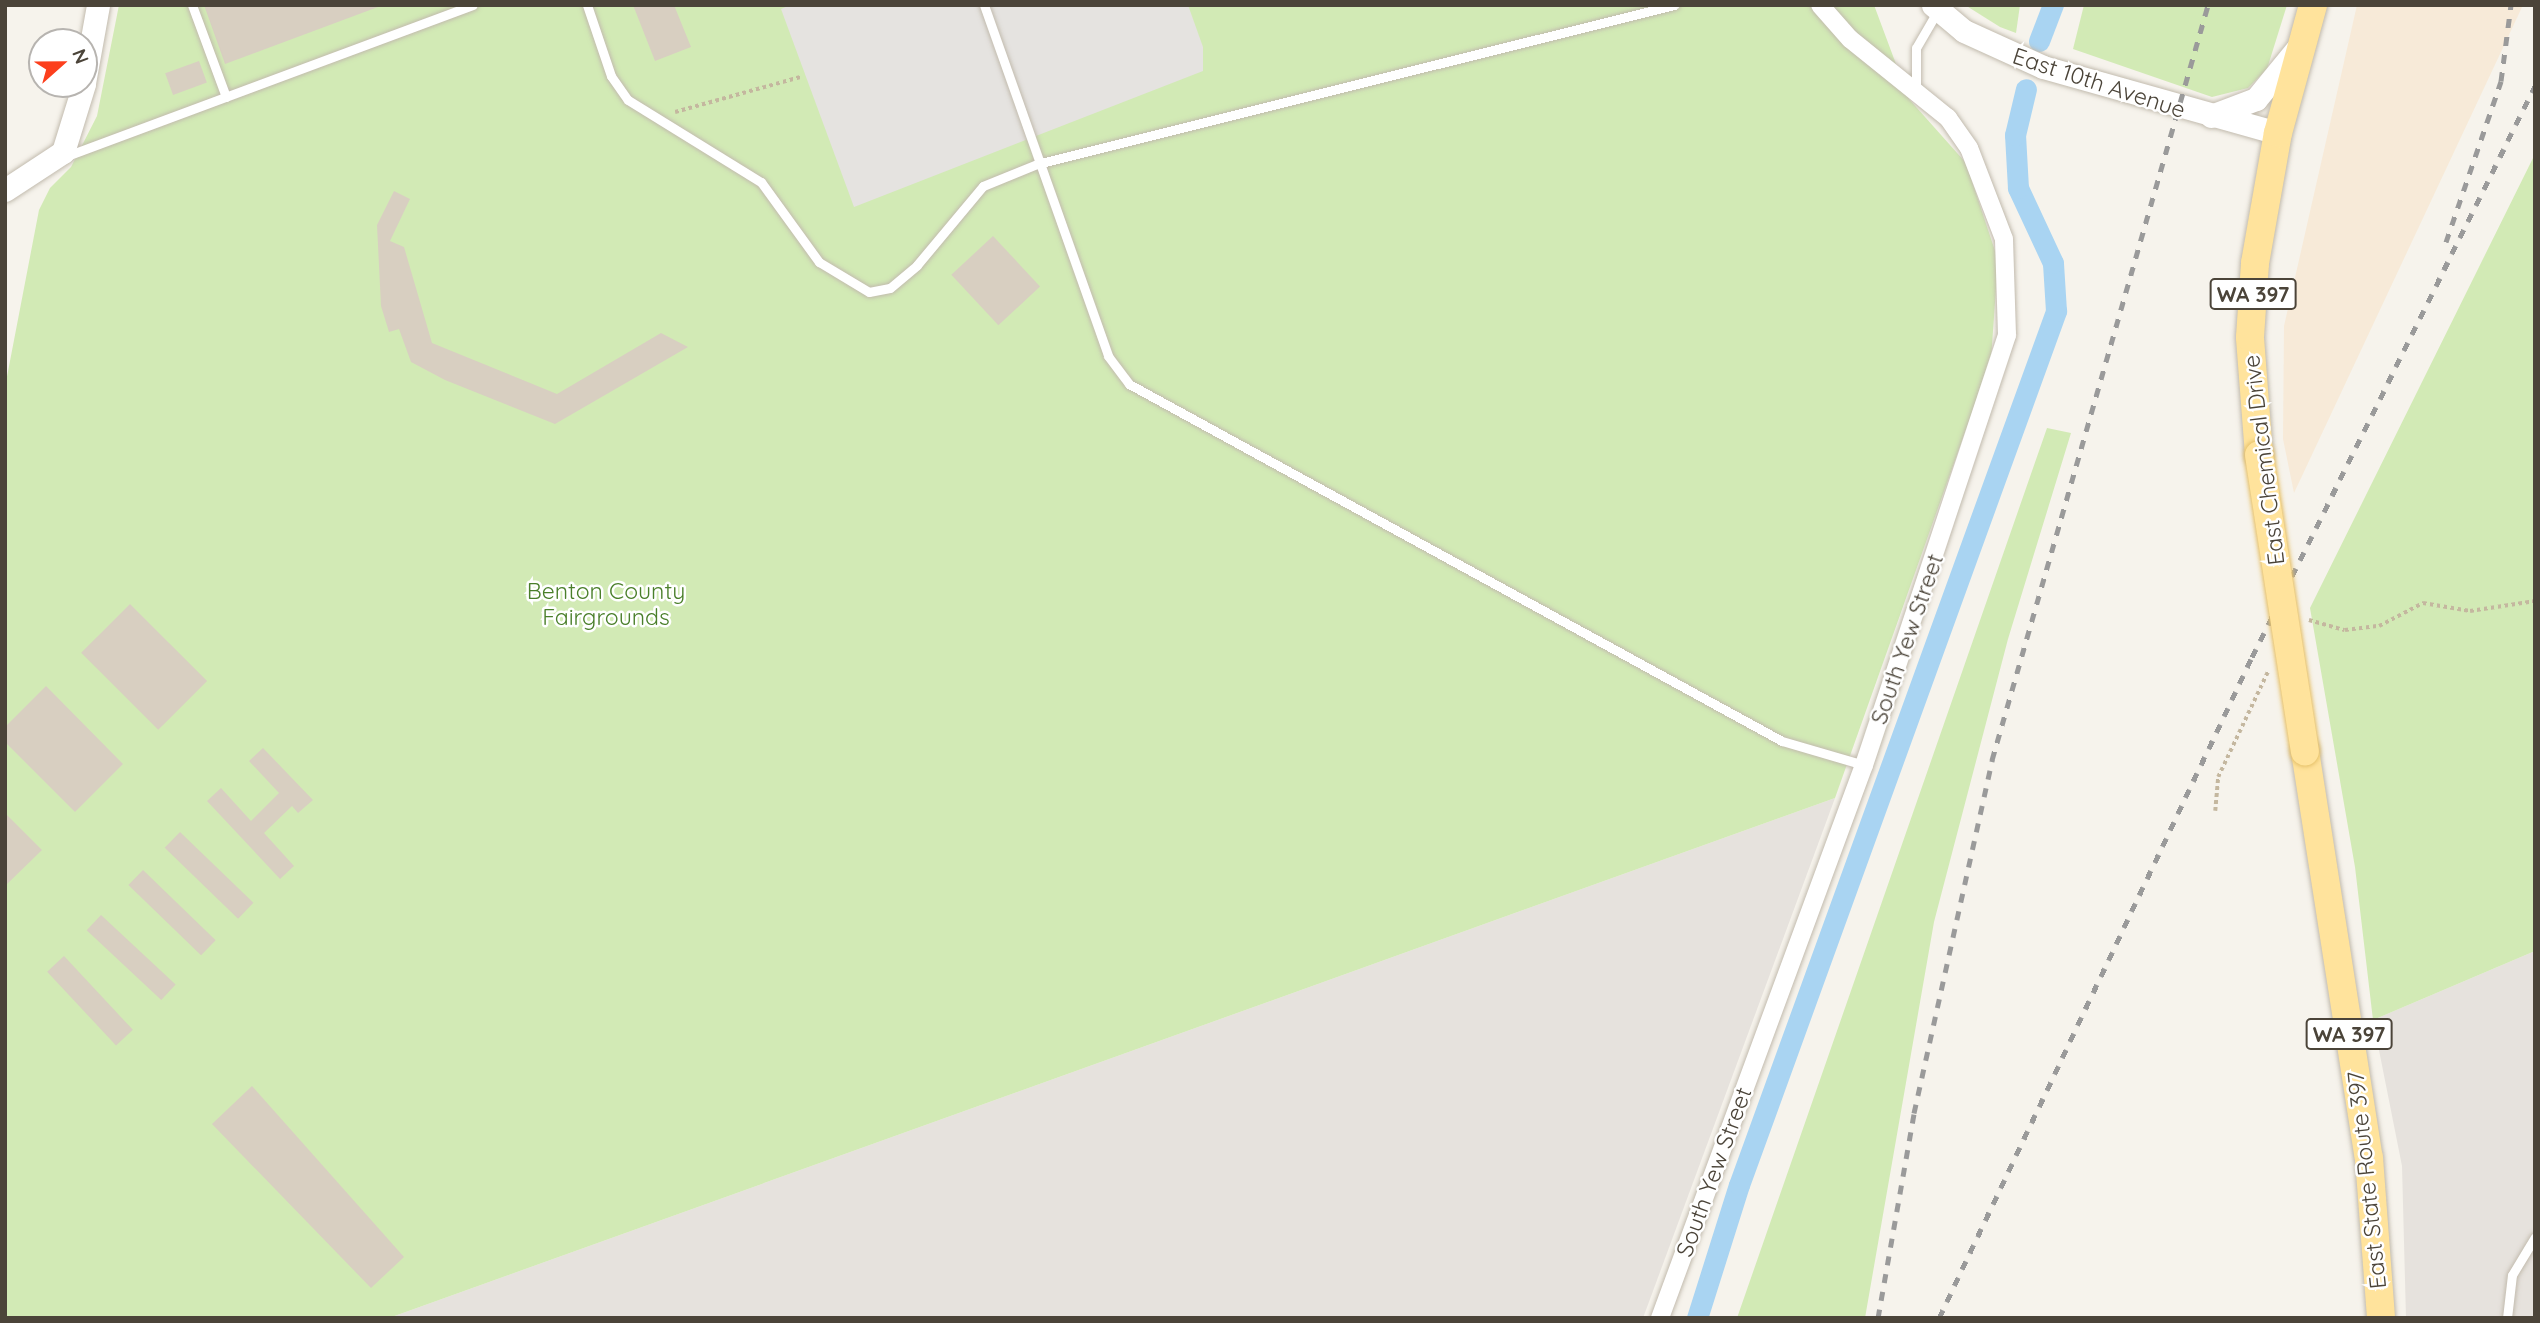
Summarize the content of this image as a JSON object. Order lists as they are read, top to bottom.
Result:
{
  "streets": {
    "main road": ["WA 397", "East Chemical Drive", "East State Route 397"],
    "street": ["East 10th Avenue", "South Yew Street"]
  },
  "crossings": [
    ["East 10th Avenue", "East Chemical Drive"],
    ["East Chemical Drive", "East State Route 397"]
  ],
  "parks": ["Benton County Fairgrounds"],
  "north": "right"
}
